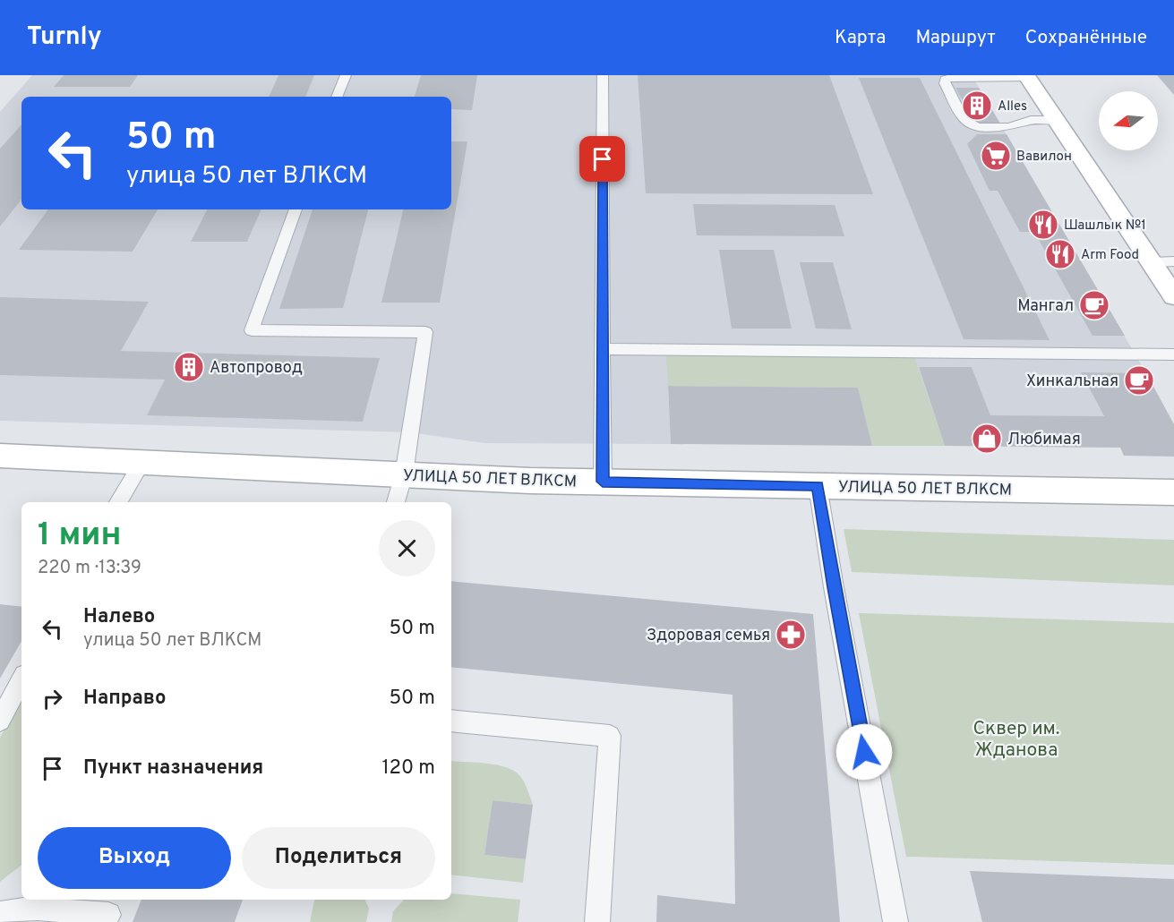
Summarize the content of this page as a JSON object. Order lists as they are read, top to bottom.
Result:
{
  "streets": {
    "street": ["УЛИЦА 50 ЛЕТ ВЛКСМ"]
  },
  "parks": ["Сквер им. Жданова"],
  "places": {
    "building": ["Alles", "Автопровод"],
    "supermarket": ["Вавилон"],
    "restaurant": ["Шашлык №1", "Arm Food"],
    "cafe": ["Мангал", "Хинкальная"],
    "shop": ["Любимая"],
    "pharmacy": ["Здоровая семья"]
  },
  "north": "left",
  "page": {
    "header": "Turnly",
    "nav": ["Карта", "Маршрут", "Сохранённые"],
    "turn": ["50 m", "улица 50 лет ВЛКСМ"],
    "heading": ["1 мин", "220 m · 13:39"],
    "list": [
      {
        "name": "Налево",
        "note": "улица 50 лет ВЛКСМ",
        "value": "50 m"
      },
      {
        "name": "Направо",
        "value": "50 m"
      },
      {
        "name": "Пункт назначения",
        "value": "120 m"
      }
    ],
    "buttons": ["Выход", "Поделиться"]
  }
}
